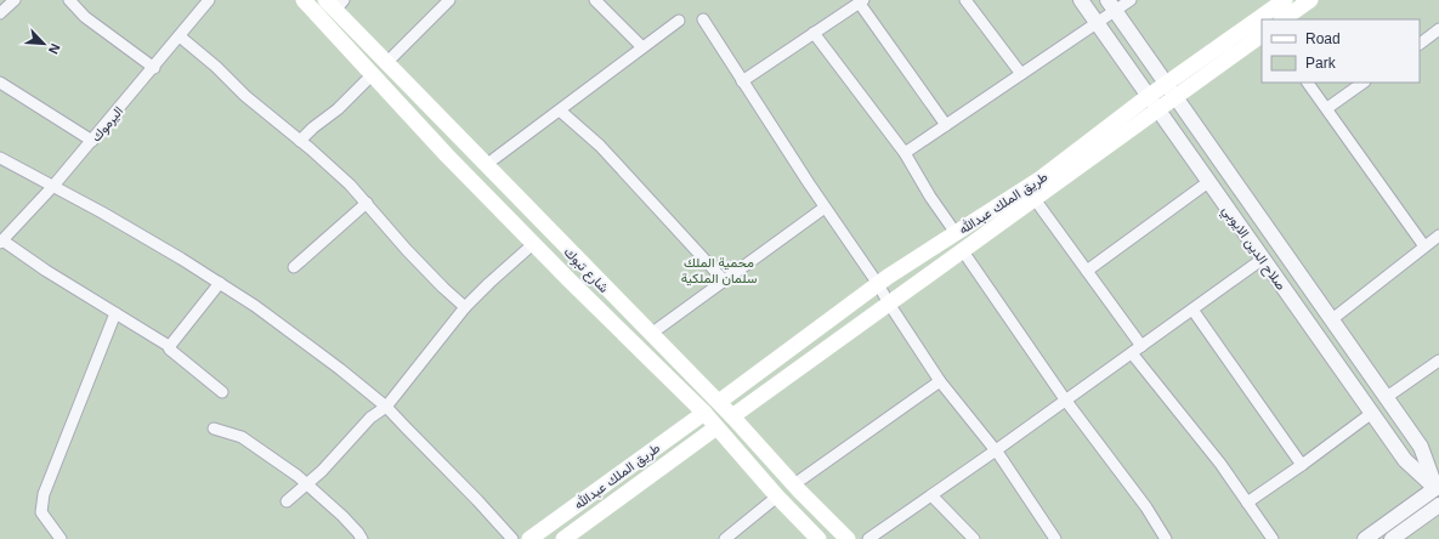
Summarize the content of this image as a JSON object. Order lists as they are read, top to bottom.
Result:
{
  "streets": {
    "main road": ["طريق الملك عبدالله", "شارع تبوك"],
    "street": ["اليرموك", "صلاح الدين الايوبي"]
  },
  "crossings": [
    ["طريق الملك عبدالله", "صلاح الدين الايوبي"],
    ["طريق الملك عبدالله", "شارع تبوك"]
  ],
  "parks": ["محمية الملك سلمان الملكية"],
  "legend": ["Road", "Park"],
  "north": "bottom right"
}
